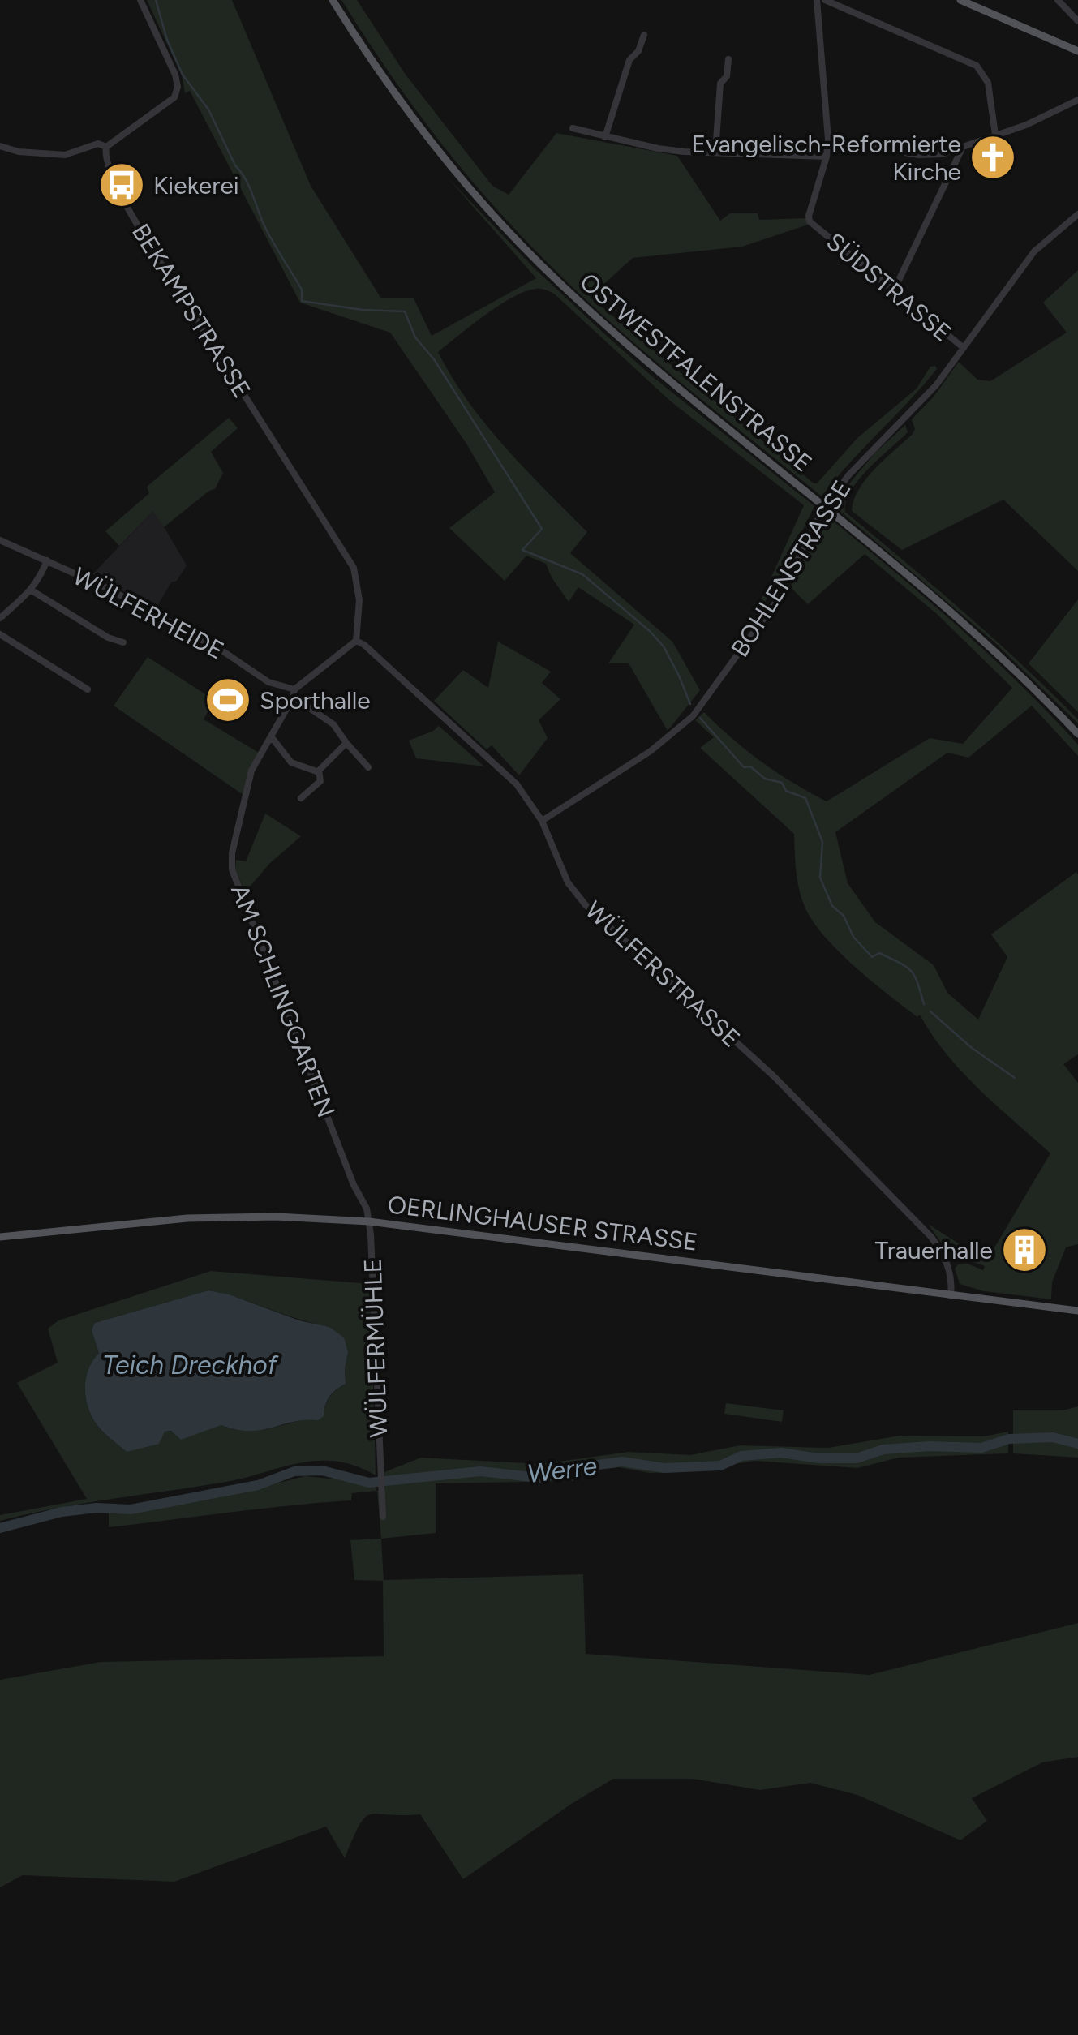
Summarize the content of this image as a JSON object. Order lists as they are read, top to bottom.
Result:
{
  "streets": {
    "main road": ["OSTWESTFALENSTRASSE", "OERLINGHAUSER STRASSE"],
    "street": [
      "SÜDSTRASSE",
      "BEKAMPSTRASSE",
      "BOHLENSTRASSE",
      "WÜLFERHEIDE",
      "WÜLFERSTRASSE",
      "AM SCHLINGGARTEN",
      "WÜLFERMÜHLE"
    ]
  },
  "crossings": [
    ["SÜDSTRASSE", "BOHLENSTRASSE"],
    ["BEKAMPSTRASSE", "WÜLFERSTRASSE"],
    ["BOHLENSTRASSE", "WÜLFERSTRASSE"],
    ["WÜLFERHEIDE", "AM SCHLINGGARTEN"],
    ["WÜLFERSTRASSE", "OERLINGHAUSER STRASSE"],
    ["AM SCHLINGGARTEN", "OERLINGHAUSER STRASSE"],
    ["AM SCHLINGGARTEN", "WÜLFERMÜHLE"],
    ["OERLINGHAUSER STRASSE", "WÜLFERMÜHLE"]
  ],
  "water": ["Teich Dreckhof", "Werre"],
  "places": {
    "church": ["Evangelisch-Reformierte Kirche"],
    "bus stop": ["Kiekerei"],
    "sports": ["Sporthalle"],
    "building": ["Trauerhalle"]
  }
}
